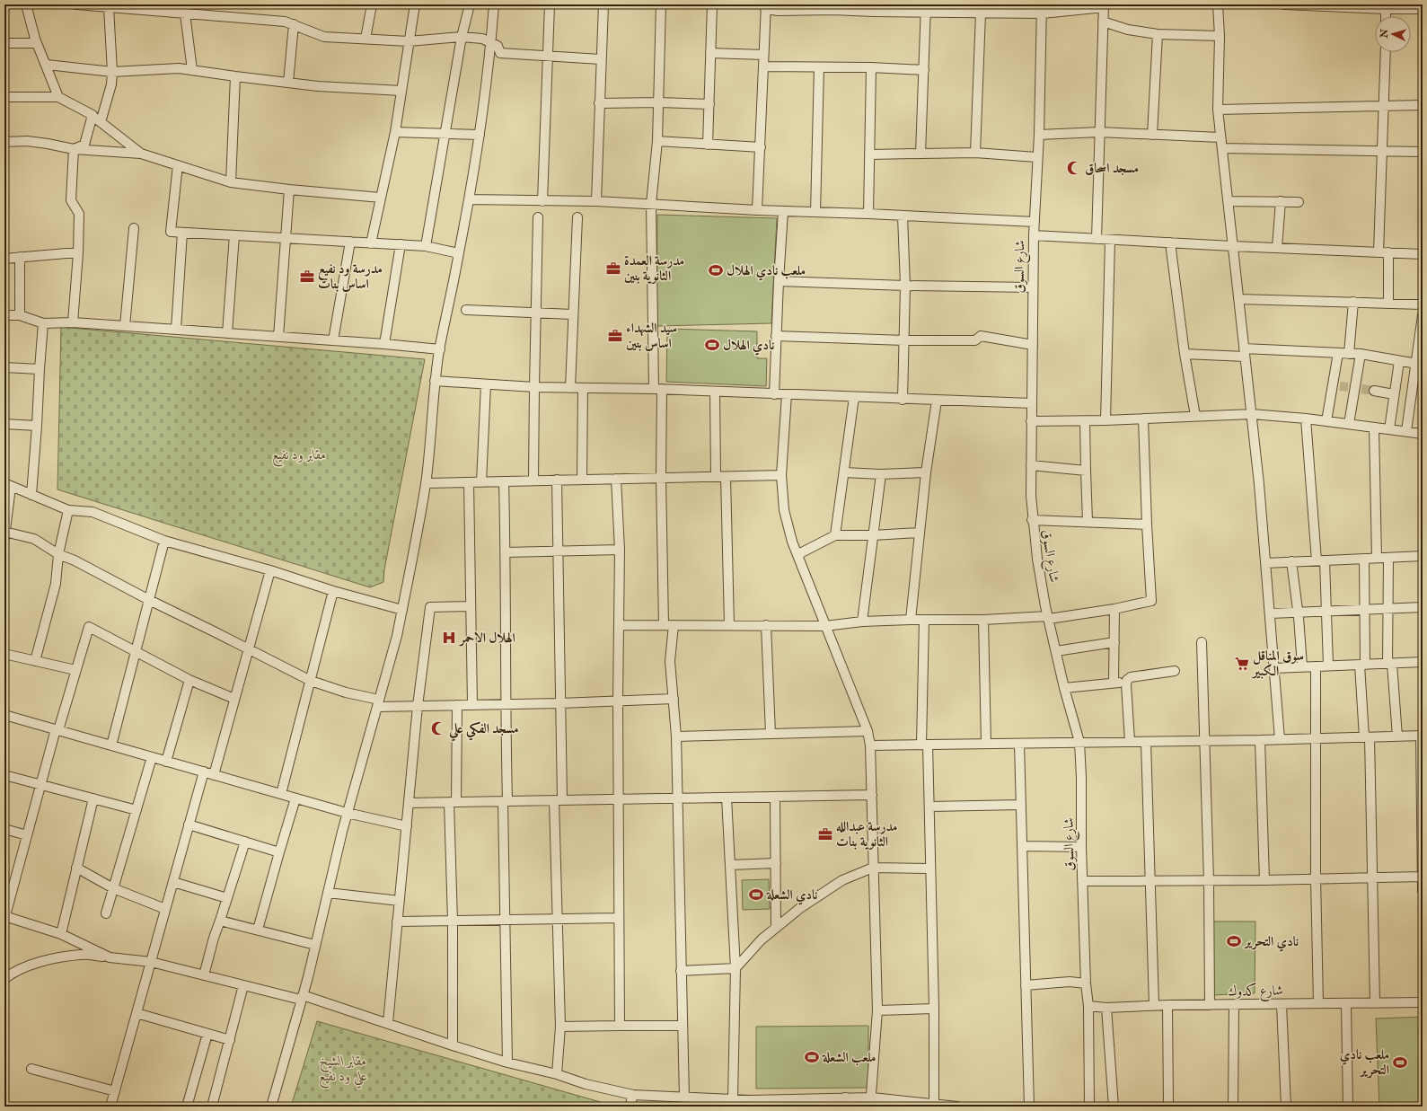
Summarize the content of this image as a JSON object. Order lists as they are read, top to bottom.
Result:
{
  "streets": {
    "street": ["شارع السوق", "شارع كدوك"]
  },
  "crossings": [
    ["شارع السوق", "شارع كدوك"]
  ],
  "parks": ["مقابر ود نفيع", "مقابر الشيخ علي ود نفيع"],
  "places": {
    "mosque": ["مسجد اسحاق", "مسجد الفكي علي"],
    "office": [
      "مدرسة العمدة الثانوية بنين",
      "مدرسة ود نفيع اساس بنات",
      "سيد الشهداء اساس بنين",
      "مدرسة عبدالله الثانوية بنات"
    ],
    "sports": [
      "ملعب نادي الهلال",
      "نادي الهلال",
      "نادي الشعلة",
      "نادي التحرير",
      "ملعب الشعلة",
      "ملعب نادي التحرير"
    ],
    "hospital": ["الهلال الاحمر"],
    "supermarket": ["سوق المناقل الكبير"]
  },
  "north": "left"
}
